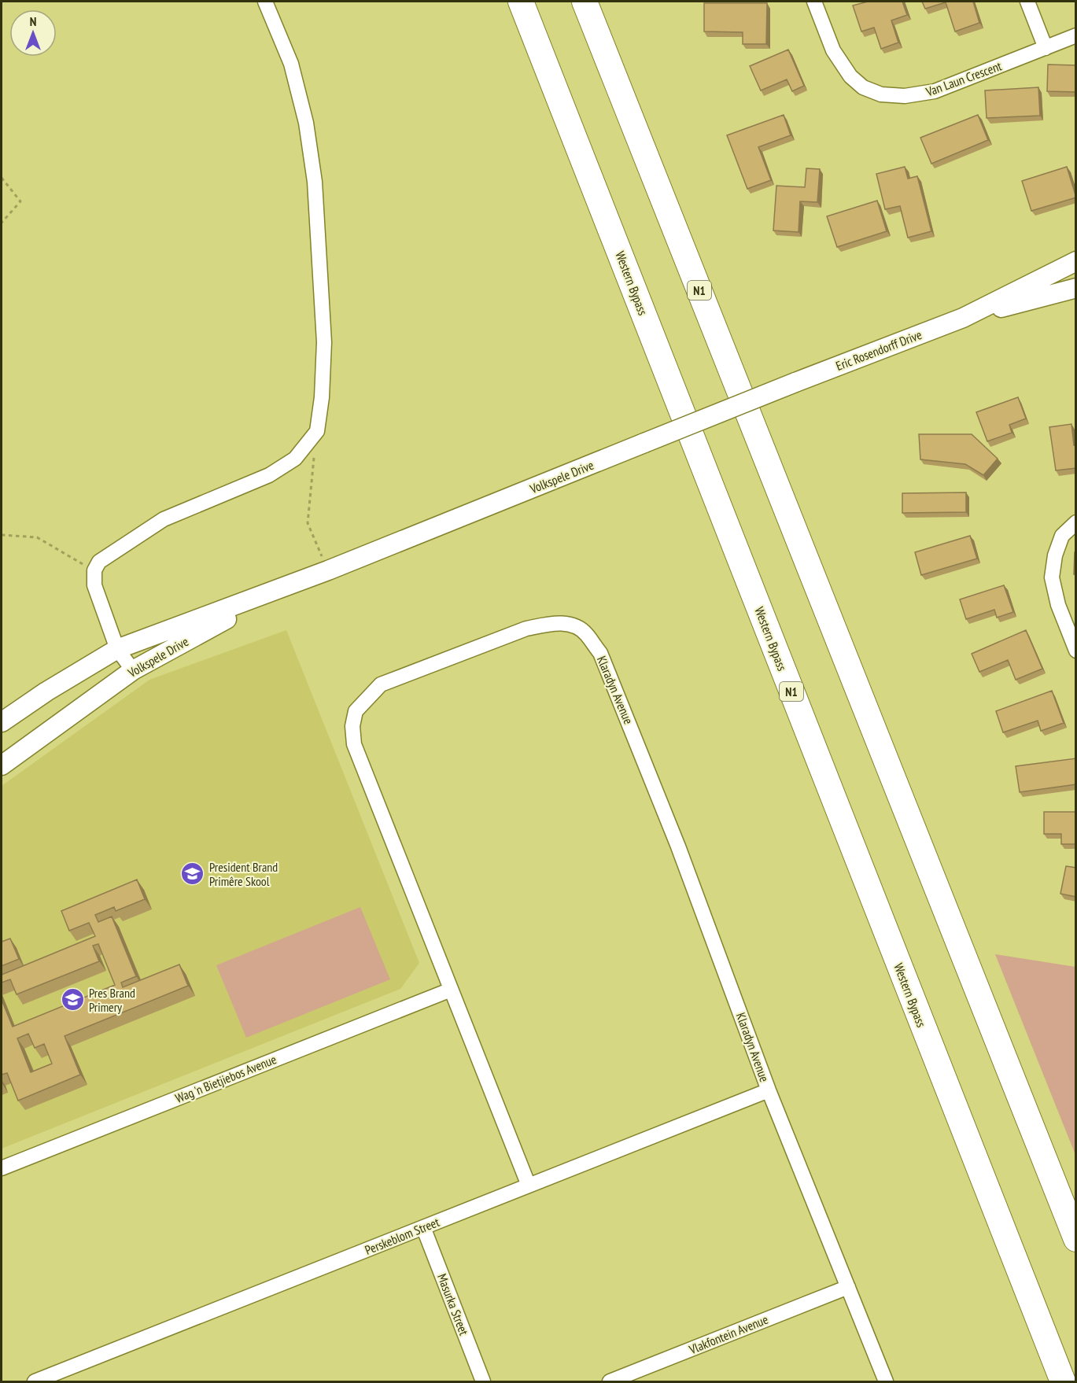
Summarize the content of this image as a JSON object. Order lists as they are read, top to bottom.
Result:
{
  "streets": {
    "highway": ["Western Bypass", "N1"],
    "street": [
      "Van Laun Crescent",
      "Eric Rosendorff Drive",
      "Volkspele Drive",
      "Klaradyn Avenue",
      "Wag 'n Bietjiebos Avenue",
      "Perskeblom Street",
      "Masurka Street",
      "Vlakfontein Avenue"
    ]
  },
  "crossings": [
    ["Eric Rosendorff Drive", "Volkspele Drive"],
    ["Klaradyn Avenue", "Wag 'n Bietjiebos Avenue"],
    ["Klaradyn Avenue", "Perskeblom Street"],
    ["Klaradyn Avenue", "Vlakfontein Avenue"],
    ["Perskeblom Street", "Masurka Street"]
  ],
  "places": {
    "school or university": ["President Brand Primêre Skool", "Pres Brand Primery"]
  },
  "north": "top"
}
